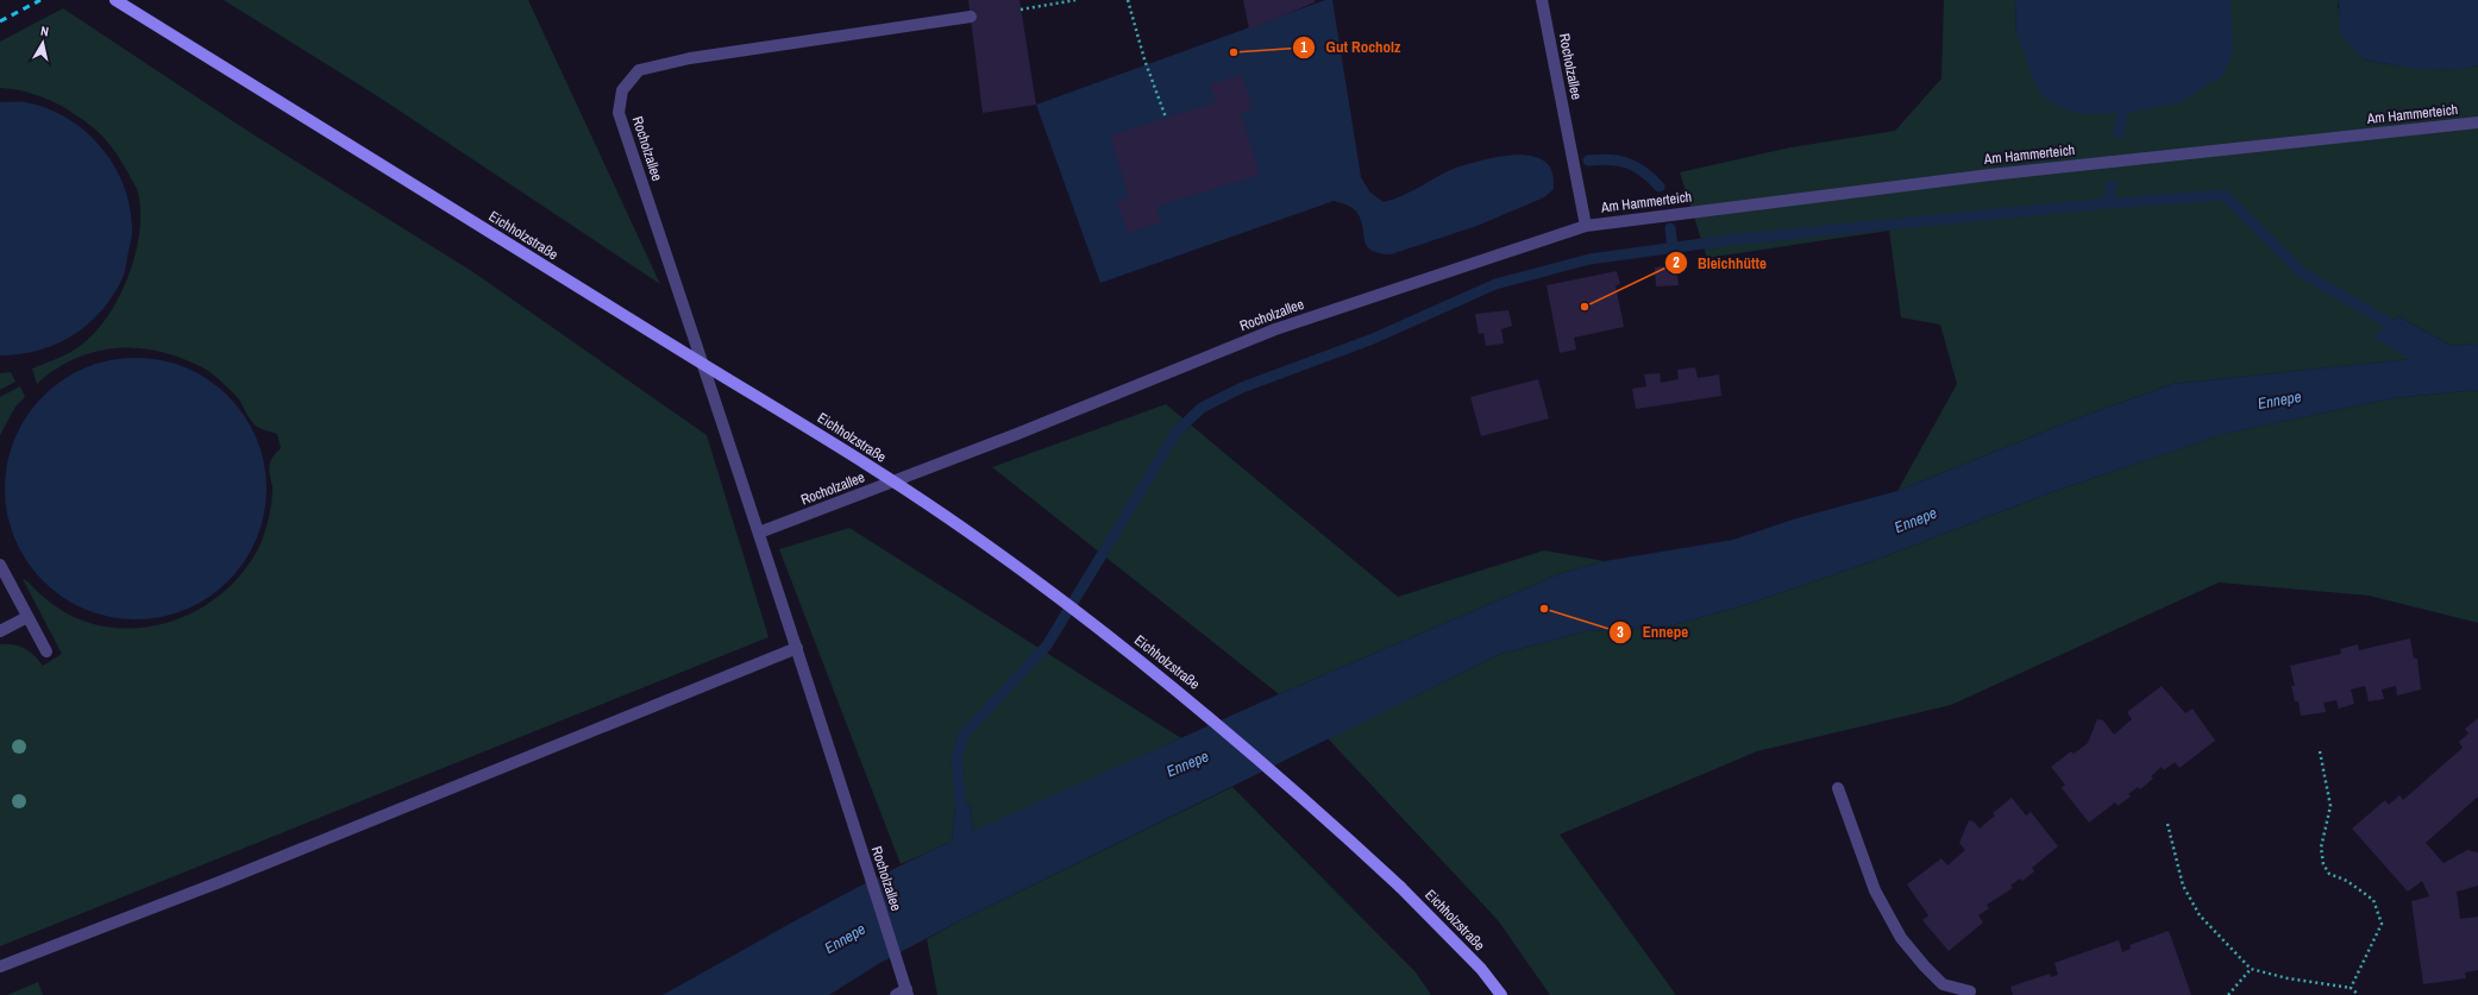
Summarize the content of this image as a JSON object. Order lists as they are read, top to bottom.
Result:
{
  "streets": {
    "main road": ["Eichholzstraße"],
    "street": ["Rocholzallee", "Am Hammerteich"]
  },
  "crossings": [
    ["Rocholzallee", "Am Hammerteich"]
  ],
  "water": ["Ennepe"],
  "places": ["Gut Rocholz", "Bleichhütte", "Ennepe"],
  "north": "top"
}
